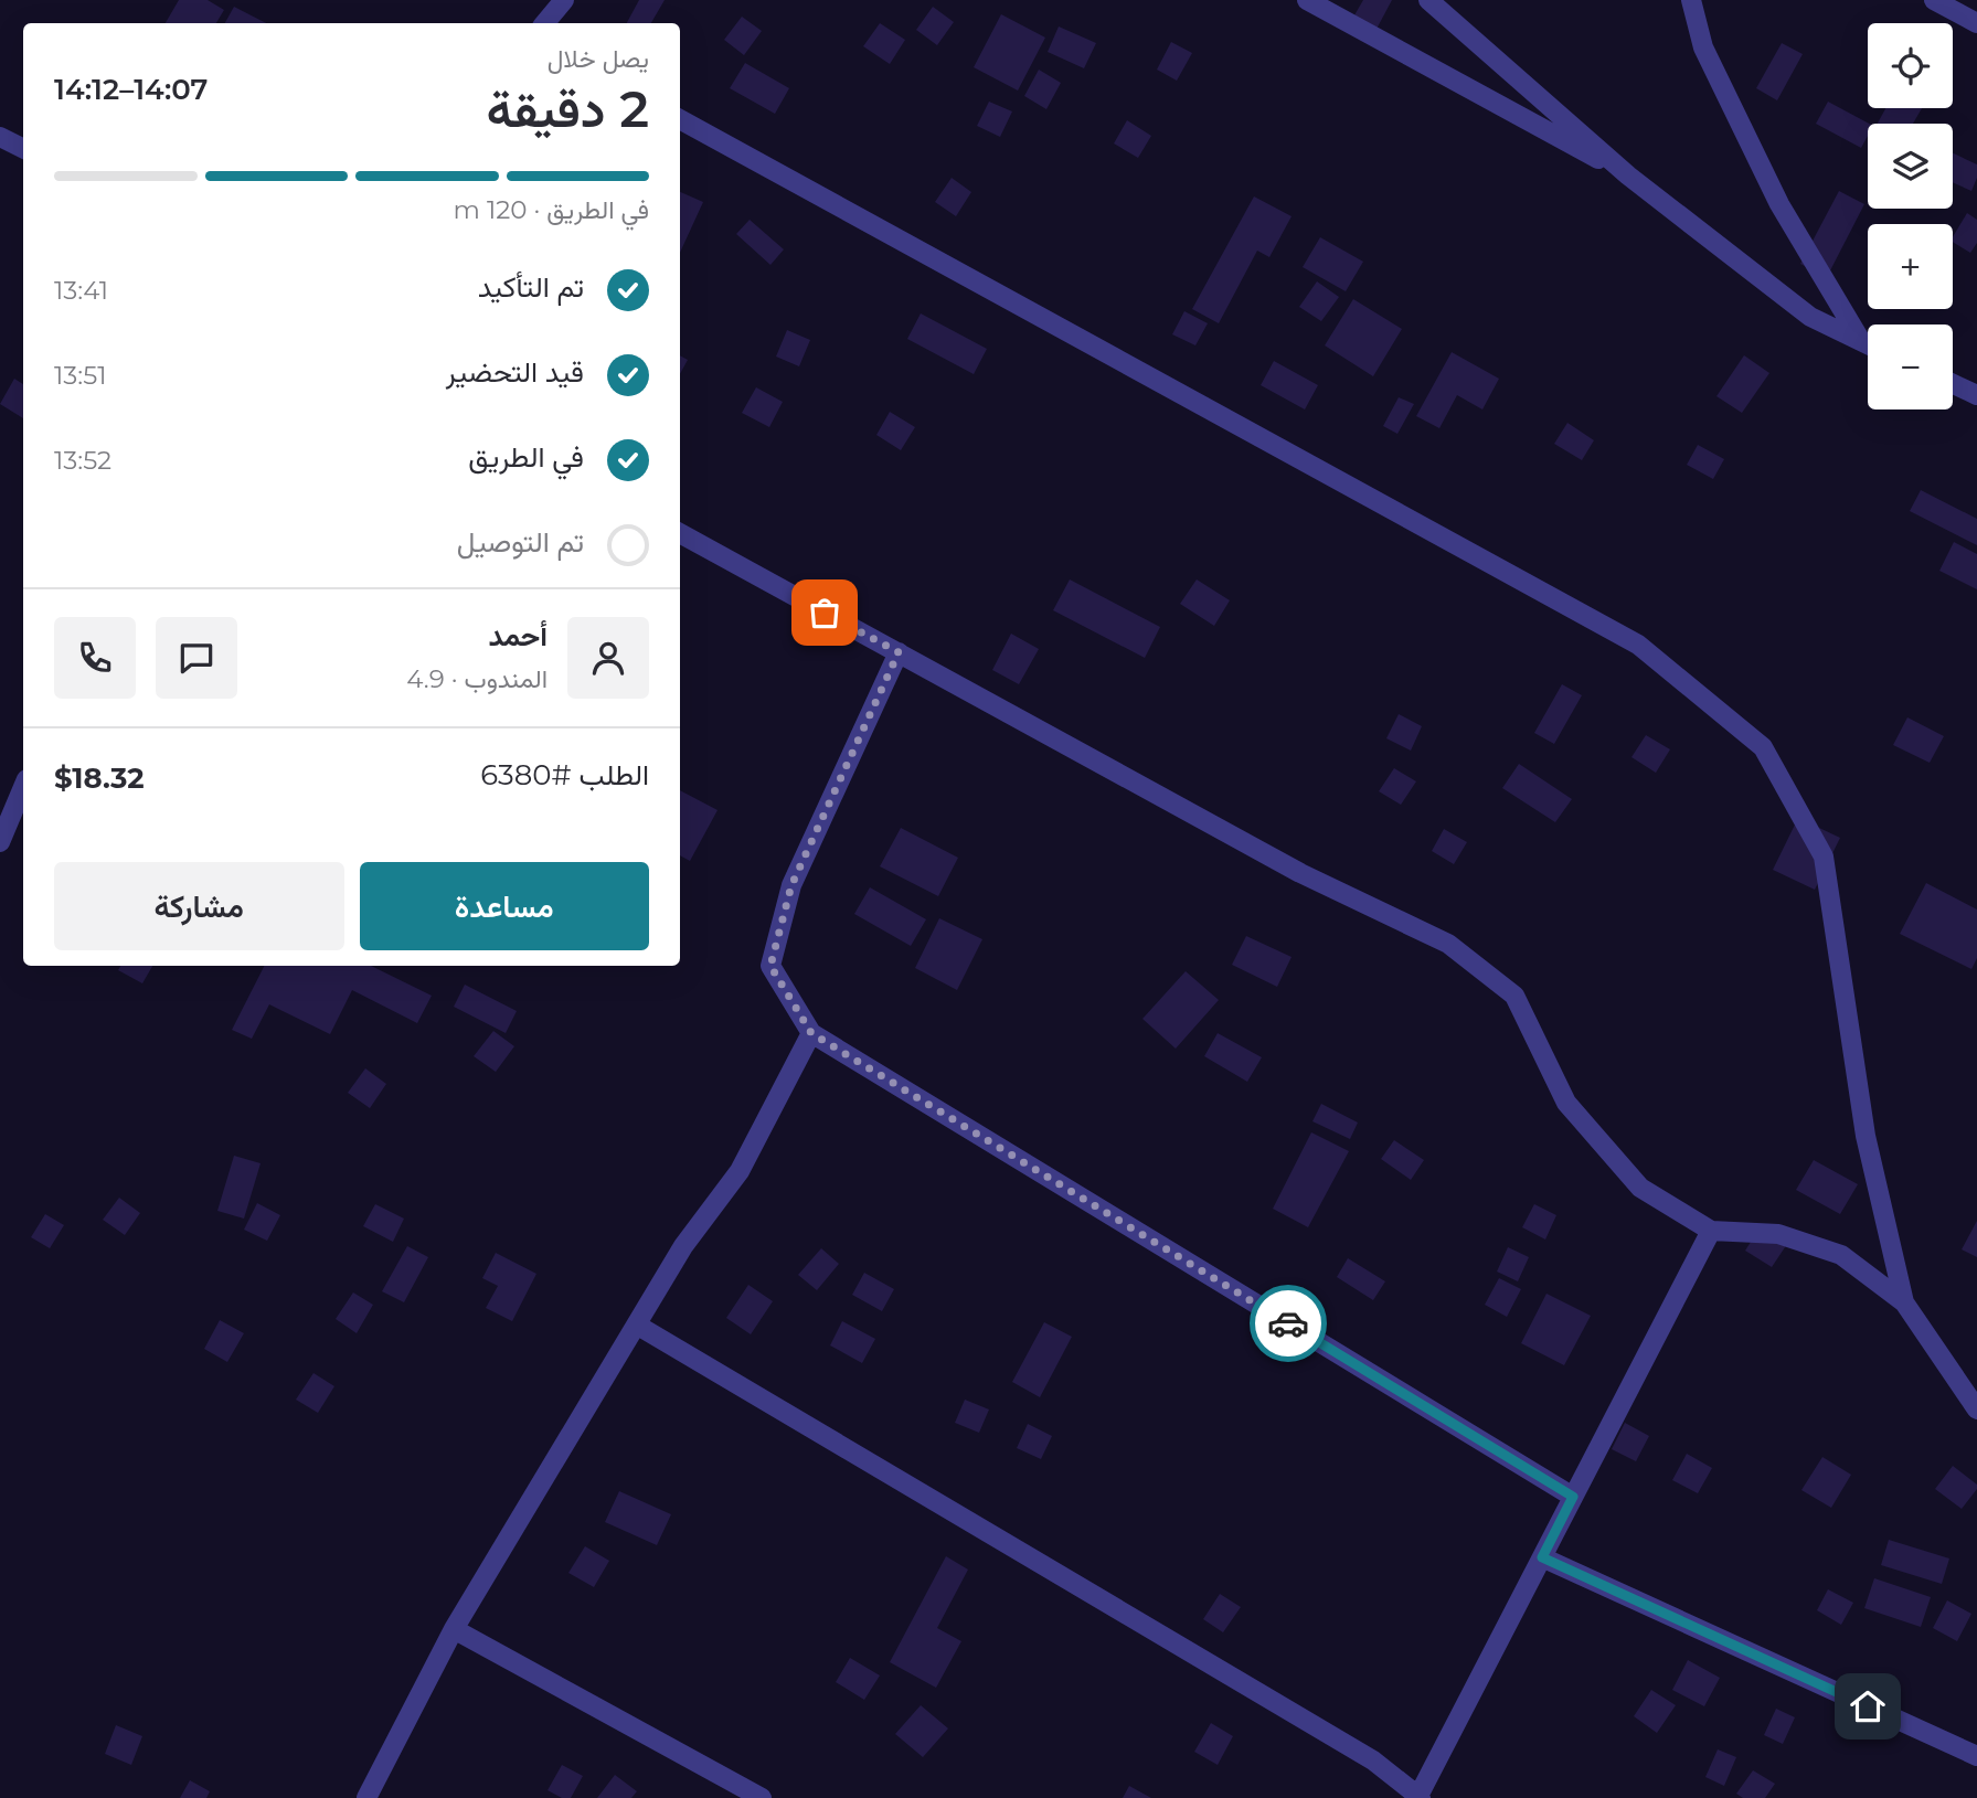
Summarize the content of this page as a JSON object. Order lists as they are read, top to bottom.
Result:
{
  "page": {
    "map_buttons": ["+", "−"],
    "heading": ["2 دقيقة", "يصل خلال", "14:07–14:12"],
    "panel": [
      "أحمد",
      "المندوب · 4.9",
      "الطلب #6380",
      "$18.32"
    ],
    "bar": "في الطريق · 120 m",
    "list": [
      ["تم التأكيد", "13:41"],
      ["قيد التحضير", "13:51"],
      ["في الطريق", "13:52"],
      "تم التوصيل"
    ],
    "buttons": ["مساعدة", "مشاركة"]
  }
}
